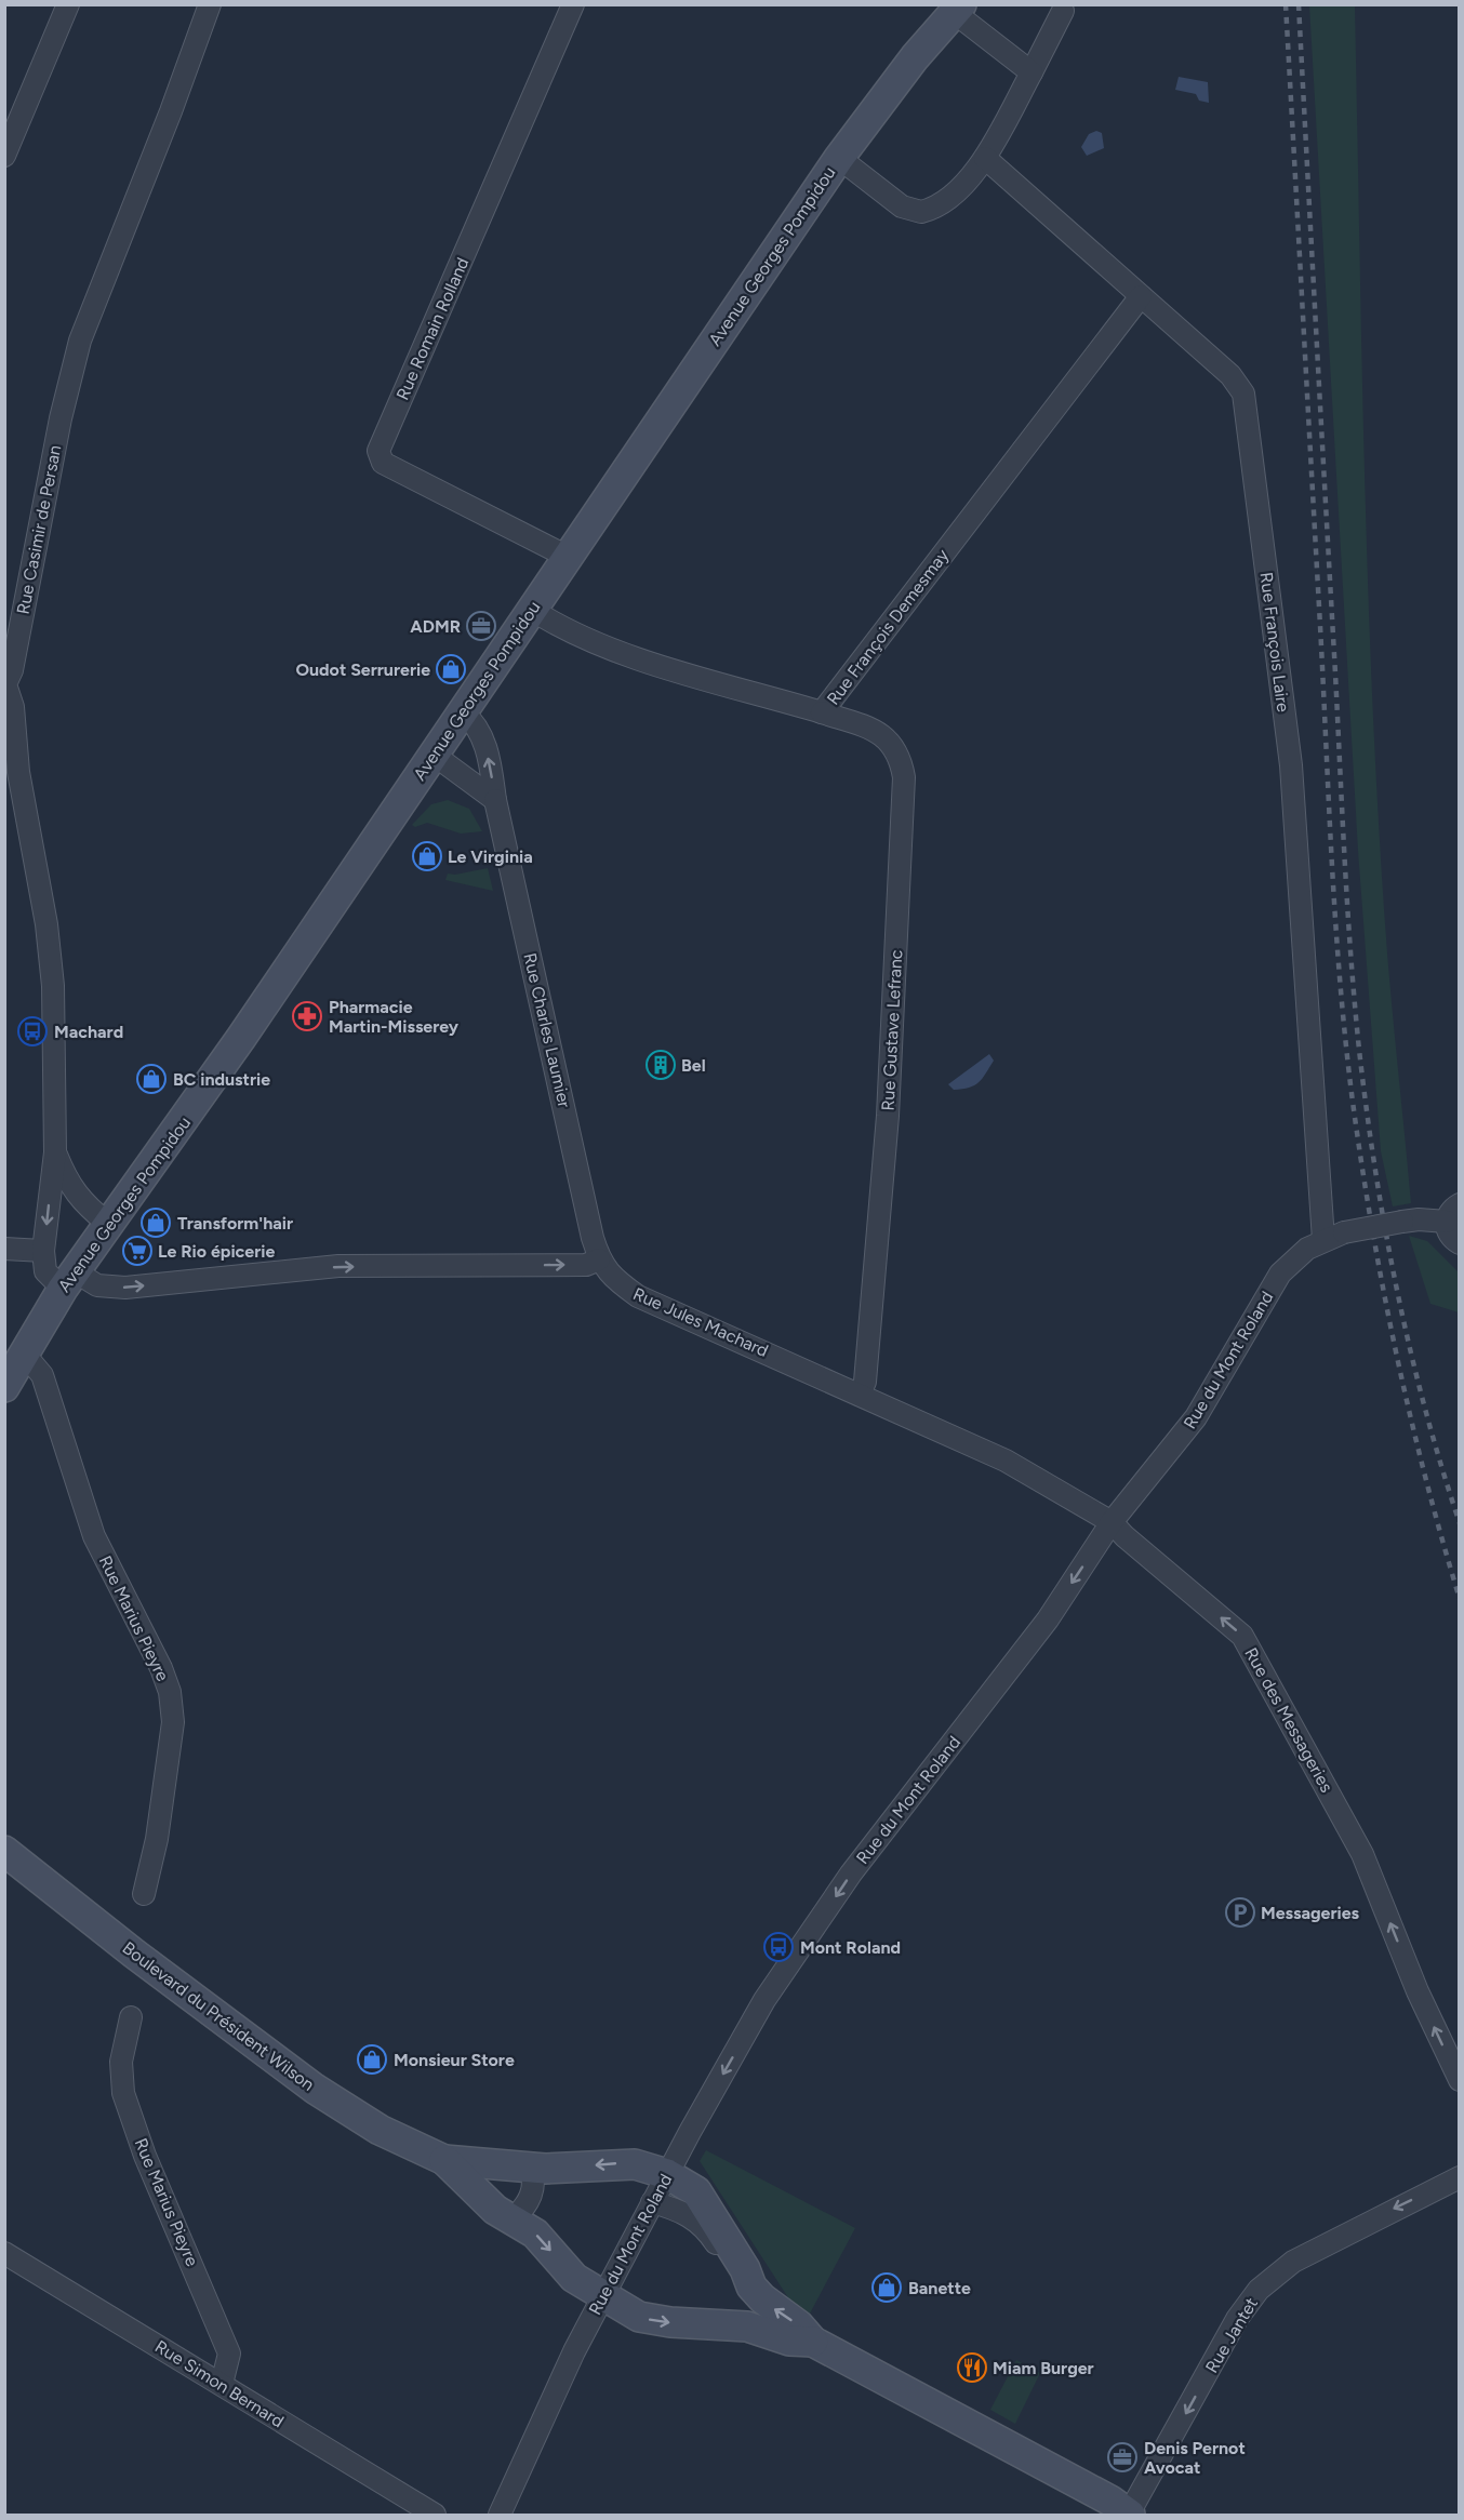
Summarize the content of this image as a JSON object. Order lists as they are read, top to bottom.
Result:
{
  "streets": {
    "main road": ["Avenue Georges Pompidou", "Boulevard du Président Wilson"],
    "street": [
      "Rue Romain Rolland",
      "Rue Casimir de Persan",
      "Rue François Demesmay",
      "Rue François Laire",
      "Rue Charles Laumier",
      "Rue Gustave Lefranc",
      "Rue Jules Machard",
      "Rue du Mont Roland",
      "Rue Marius Pieyre",
      "Rue des Messageries",
      "Rue Jantet",
      "Rue Simon Bernard"
    ]
  },
  "crossings": [
    ["Avenue Georges Pompidou", "Rue Romain Rolland"],
    ["Avenue Georges Pompidou", "Rue Casimir de Persan"],
    ["Avenue Georges Pompidou", "Rue François Demesmay"],
    ["Avenue Georges Pompidou", "Rue Charles Laumier"],
    ["Avenue Georges Pompidou", "Rue Marius Pieyre"],
    ["Rue François Demesmay", "Rue François Laire"],
    ["Rue François Demesmay", "Rue Gustave Lefranc"],
    ["Rue François Laire", "Rue du Mont Roland"],
    ["Rue Charles Laumier", "Rue Jules Machard"],
    ["Rue Gustave Lefranc", "Rue Jules Machard"],
    ["Rue Jules Machard", "Rue du Mont Roland"],
    ["Rue Jules Machard", "Rue des Messageries"],
    ["Rue du Mont Roland", "Rue des Messageries"],
    ["Rue du Mont Roland", "Boulevard du Président Wilson"],
    ["Rue Marius Pieyre", "Rue Simon Bernard"],
    ["Boulevard du Président Wilson", "Rue Jantet"]
  ],
  "one_way": ["Rue du Mont Roland", "Rue des Messageries", "Rue Jantet"],
  "places": {
    "office": ["ADMR", "Denis Pernot Avocat"],
    "shop": [
      "Oudot Serrurerie",
      "Le Virginia",
      "BC industrie",
      "Transform'hair",
      "Monsieur Store",
      "Banette"
    ],
    "pharmacy": ["Pharmacie Martin-Misserey"],
    "bus stop": ["Machard", "Mont Roland"],
    "building": ["Bel"],
    "supermarket": ["Le Rio épicerie"],
    "parking": ["Messageries"],
    "restaurant": ["Miam Burger"]
  }
}
